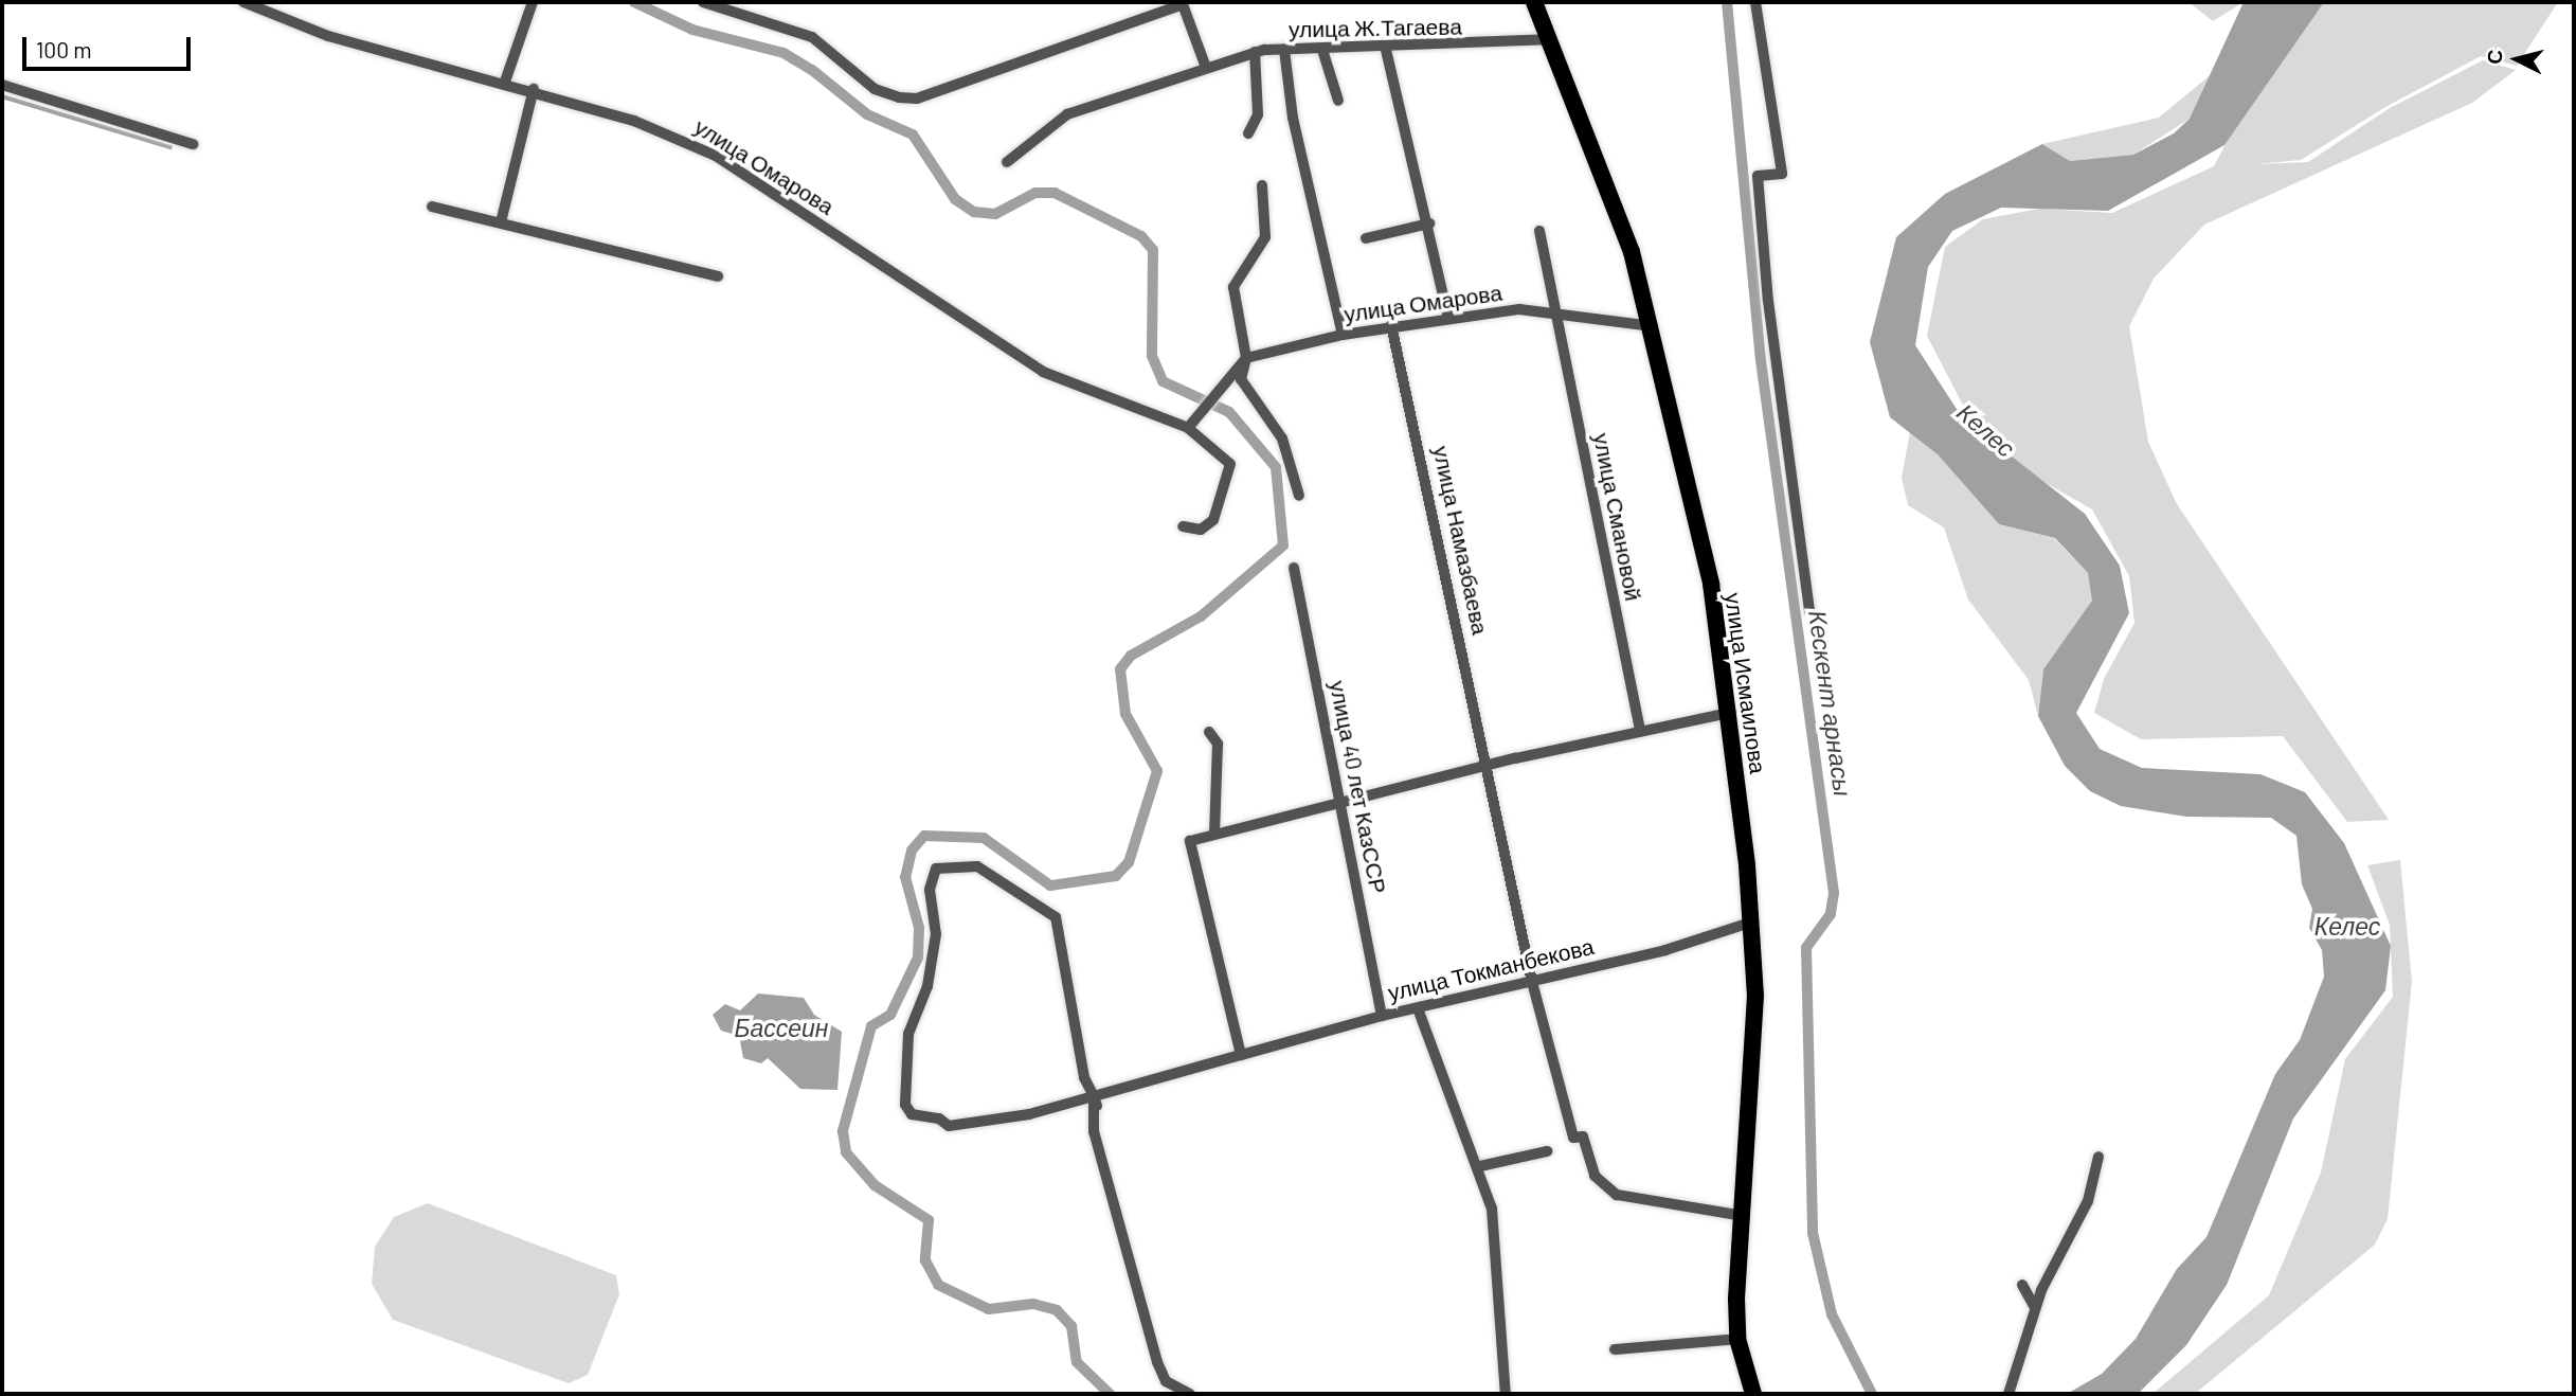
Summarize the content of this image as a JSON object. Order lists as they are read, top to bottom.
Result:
{
  "streets": {
    "main road": ["улица Исмаилова"],
    "street": [
      "улица Ж.Тагаева",
      "улица Омарова",
      "улица Смановой",
      "улица Намазбаева",
      "улица 40 лет КазССР",
      "улица Токманбекова"
    ]
  },
  "crossings": [
    ["улица Ж.Тагаева", "улица Исмаилова"],
    ["улица Омарова", "улица Смановой"],
    ["улица Омарова", "улица Намазбаева"],
    ["улица Омарова", "улица Исмаилова"],
    ["улица Намазбаева", "улица Исмаилова"],
    ["улица Намазбаева", "улица Токманбекова"],
    ["улица Исмаилова", "улица Токманбекова"],
    ["улица 40 лет КазССР", "улица Токманбекова"]
  ],
  "water": ["Келес", "Кескент арнасы", "Бассеин"],
  "scale_bar": "100 m",
  "north": "left"
}
